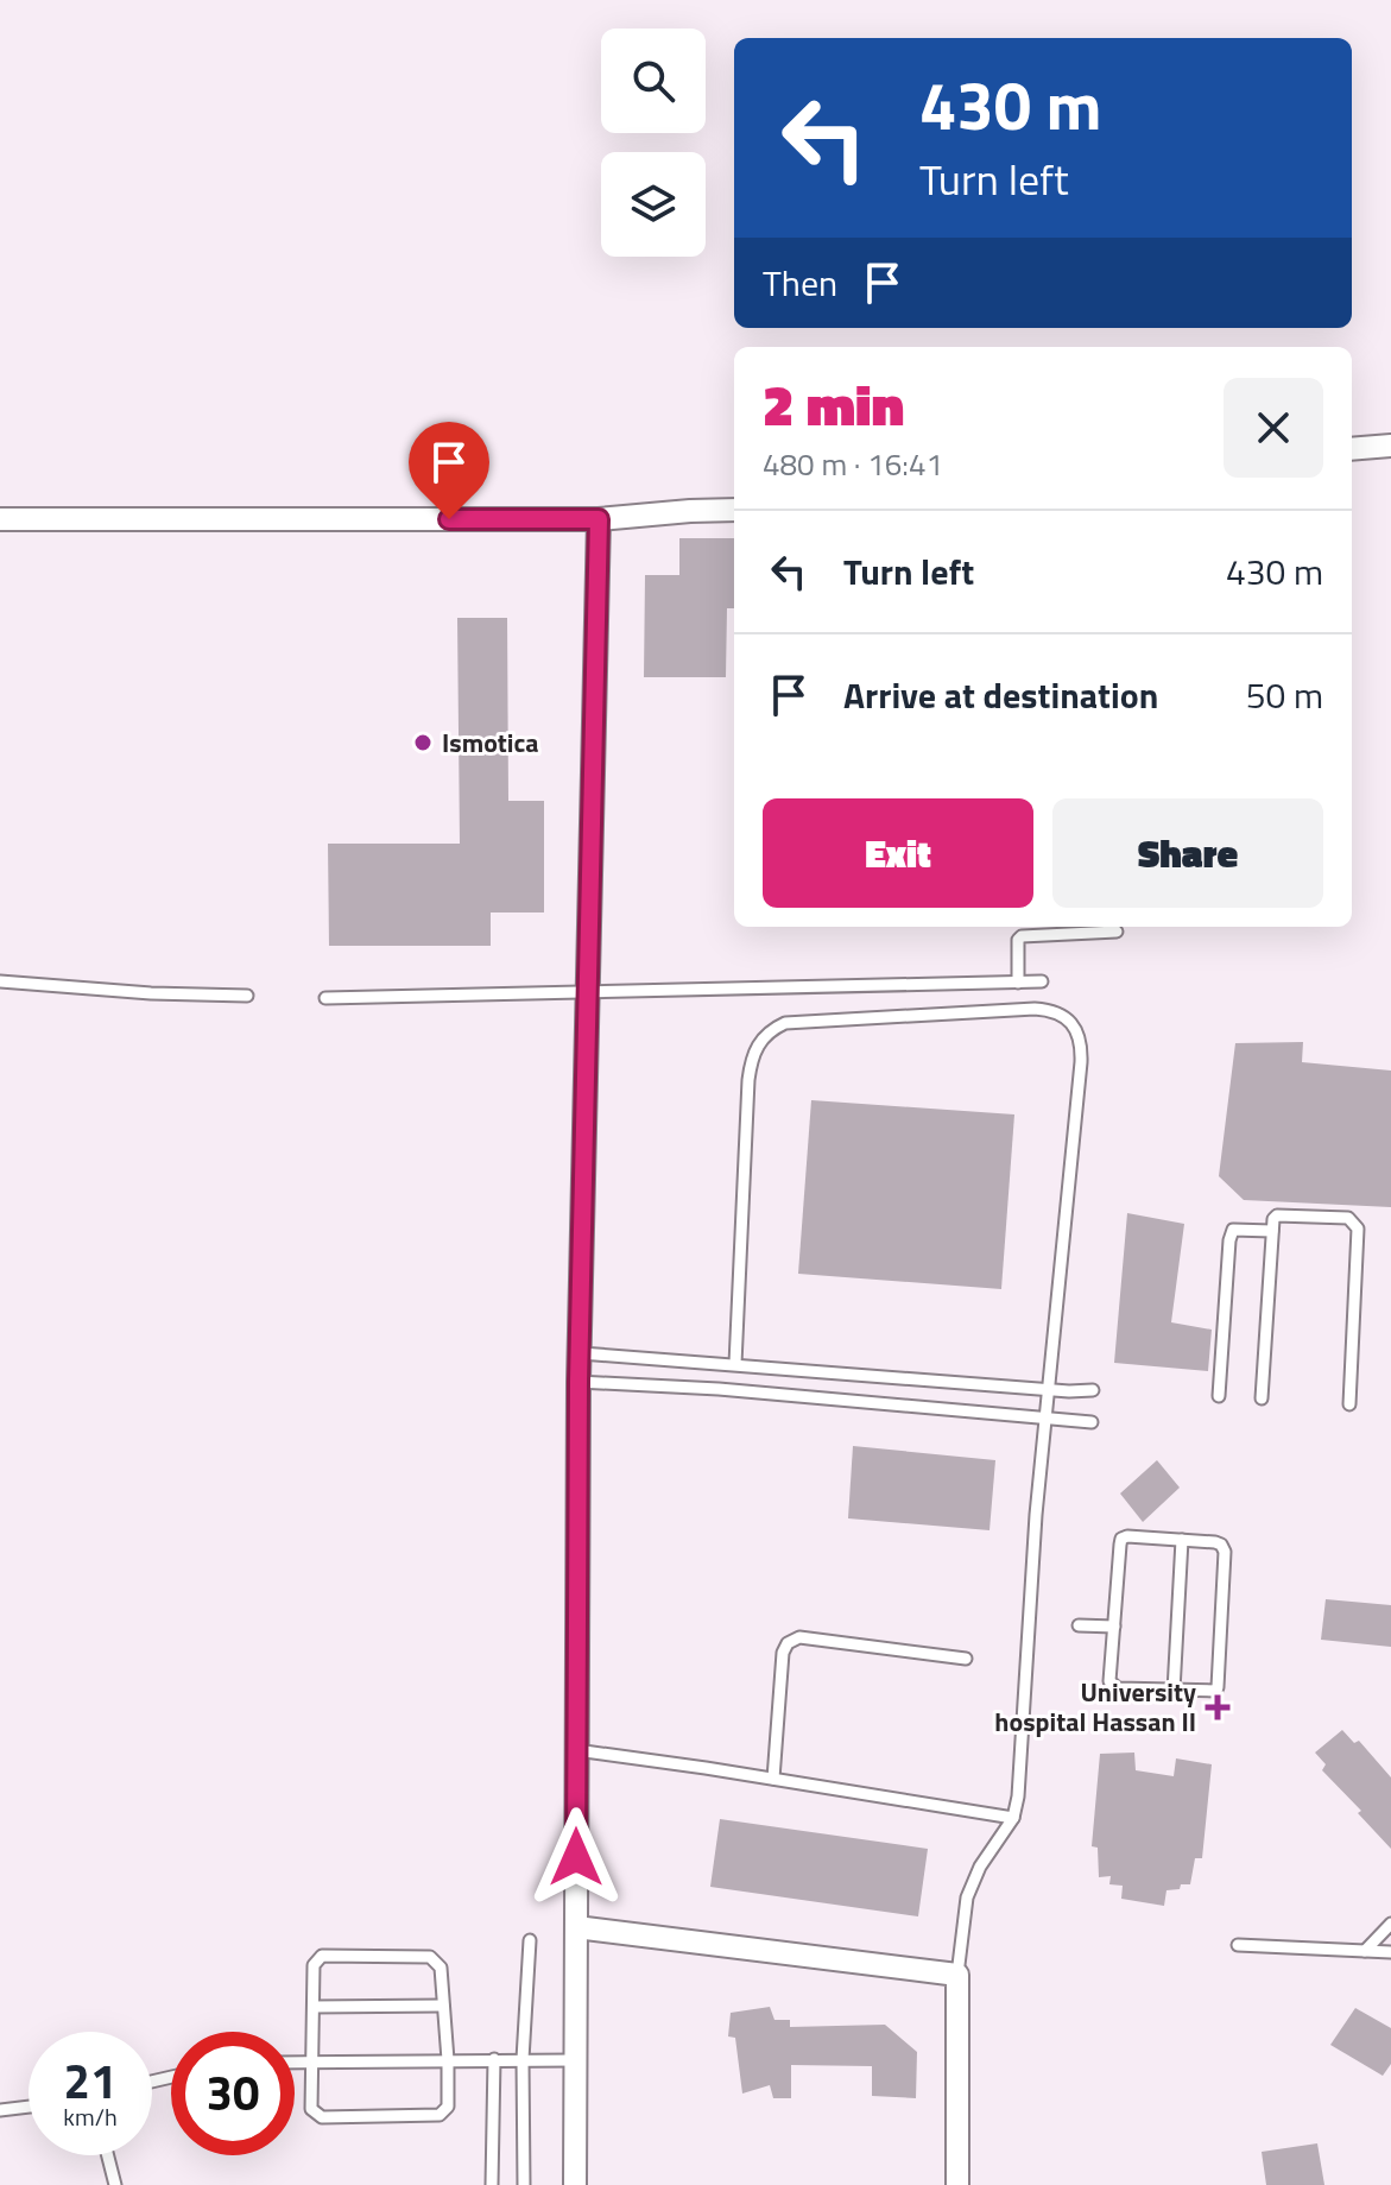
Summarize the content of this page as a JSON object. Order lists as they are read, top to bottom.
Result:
{
  "places": {
    "other": ["Ismotica"],
    "health": ["University hospital Hassan II"]
  },
  "page": {
    "turn": ["430 m", "Turn left"],
    "then": "Then",
    "heading": ["2 min", "480 m · 16:41"],
    "list": [
      {
        "name": "Turn left",
        "value": "430 m"
      },
      {
        "name": "Arrive at destination",
        "value": "50 m"
      }
    ],
    "buttons": ["Exit", "Share"],
    "speed": "21 km/h",
    "limit": "30"
  }
}
